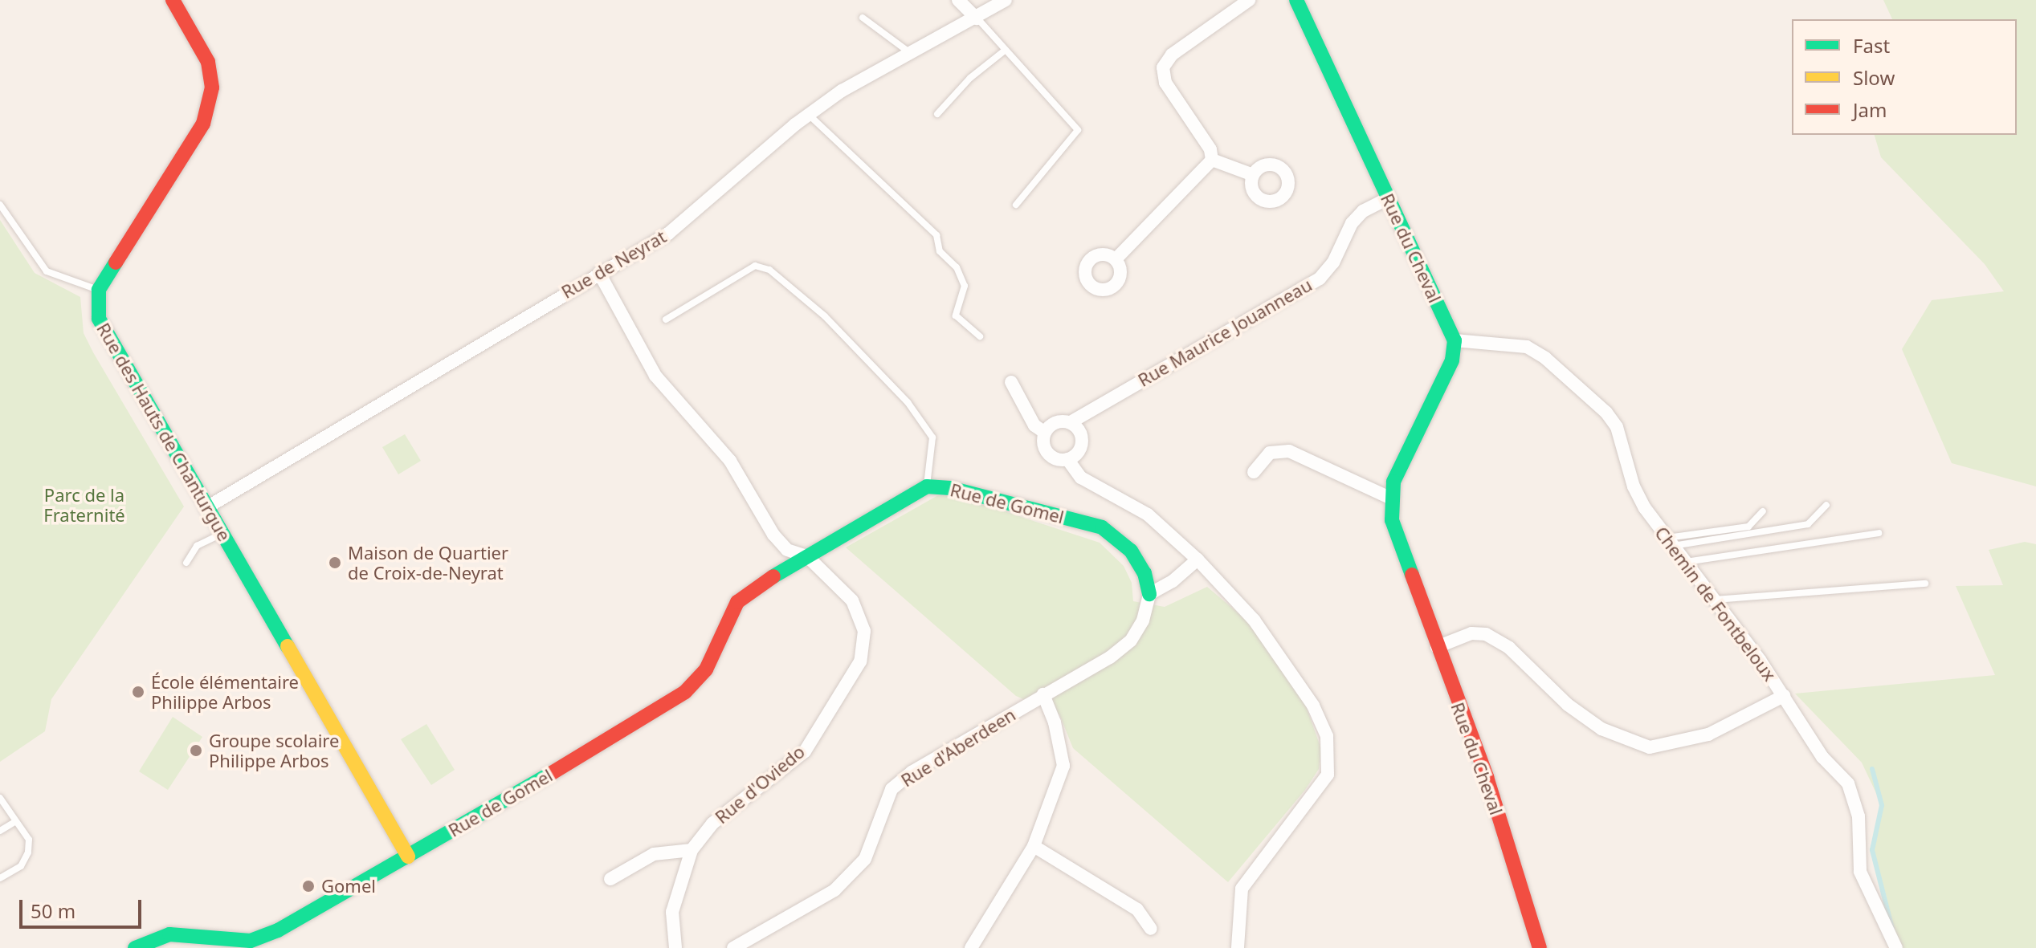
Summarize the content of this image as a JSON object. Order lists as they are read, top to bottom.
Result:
{
  "streets": {
    "street": [
      "Rue du Cheval",
      "Rue de Neyrat",
      "Rue Maurice Jouanneau",
      "Rue des Hauts de Chanturgue",
      "Rue de Gomel",
      "Chemin de Fontbeloux",
      "Rue d'Aberdeen",
      "Rue d'Oviedo"
    ]
  },
  "crossings": [
    ["Rue du Cheval", "Rue Maurice Jouanneau"],
    ["Rue du Cheval", "Chemin de Fontbeloux"],
    ["Rue de Neyrat", "Rue des Hauts de Chanturgue"],
    ["Rue des Hauts de Chanturgue", "Rue de Gomel"],
    ["Rue de Gomel", "Rue d'Aberdeen"],
    ["Rue de Gomel", "Rue d'Oviedo"]
  ],
  "parks": ["Parc de la Fraternité"],
  "places": [
    "Maison de Quartier de Croix-de-Neyrat",
    "École élémentaire Philippe Arbos",
    "Groupe scolaire Philippe Arbos",
    "Gomel"
  ],
  "legend": ["Fast", "Slow", "Jam"],
  "scale_bar": "50 m"
}
